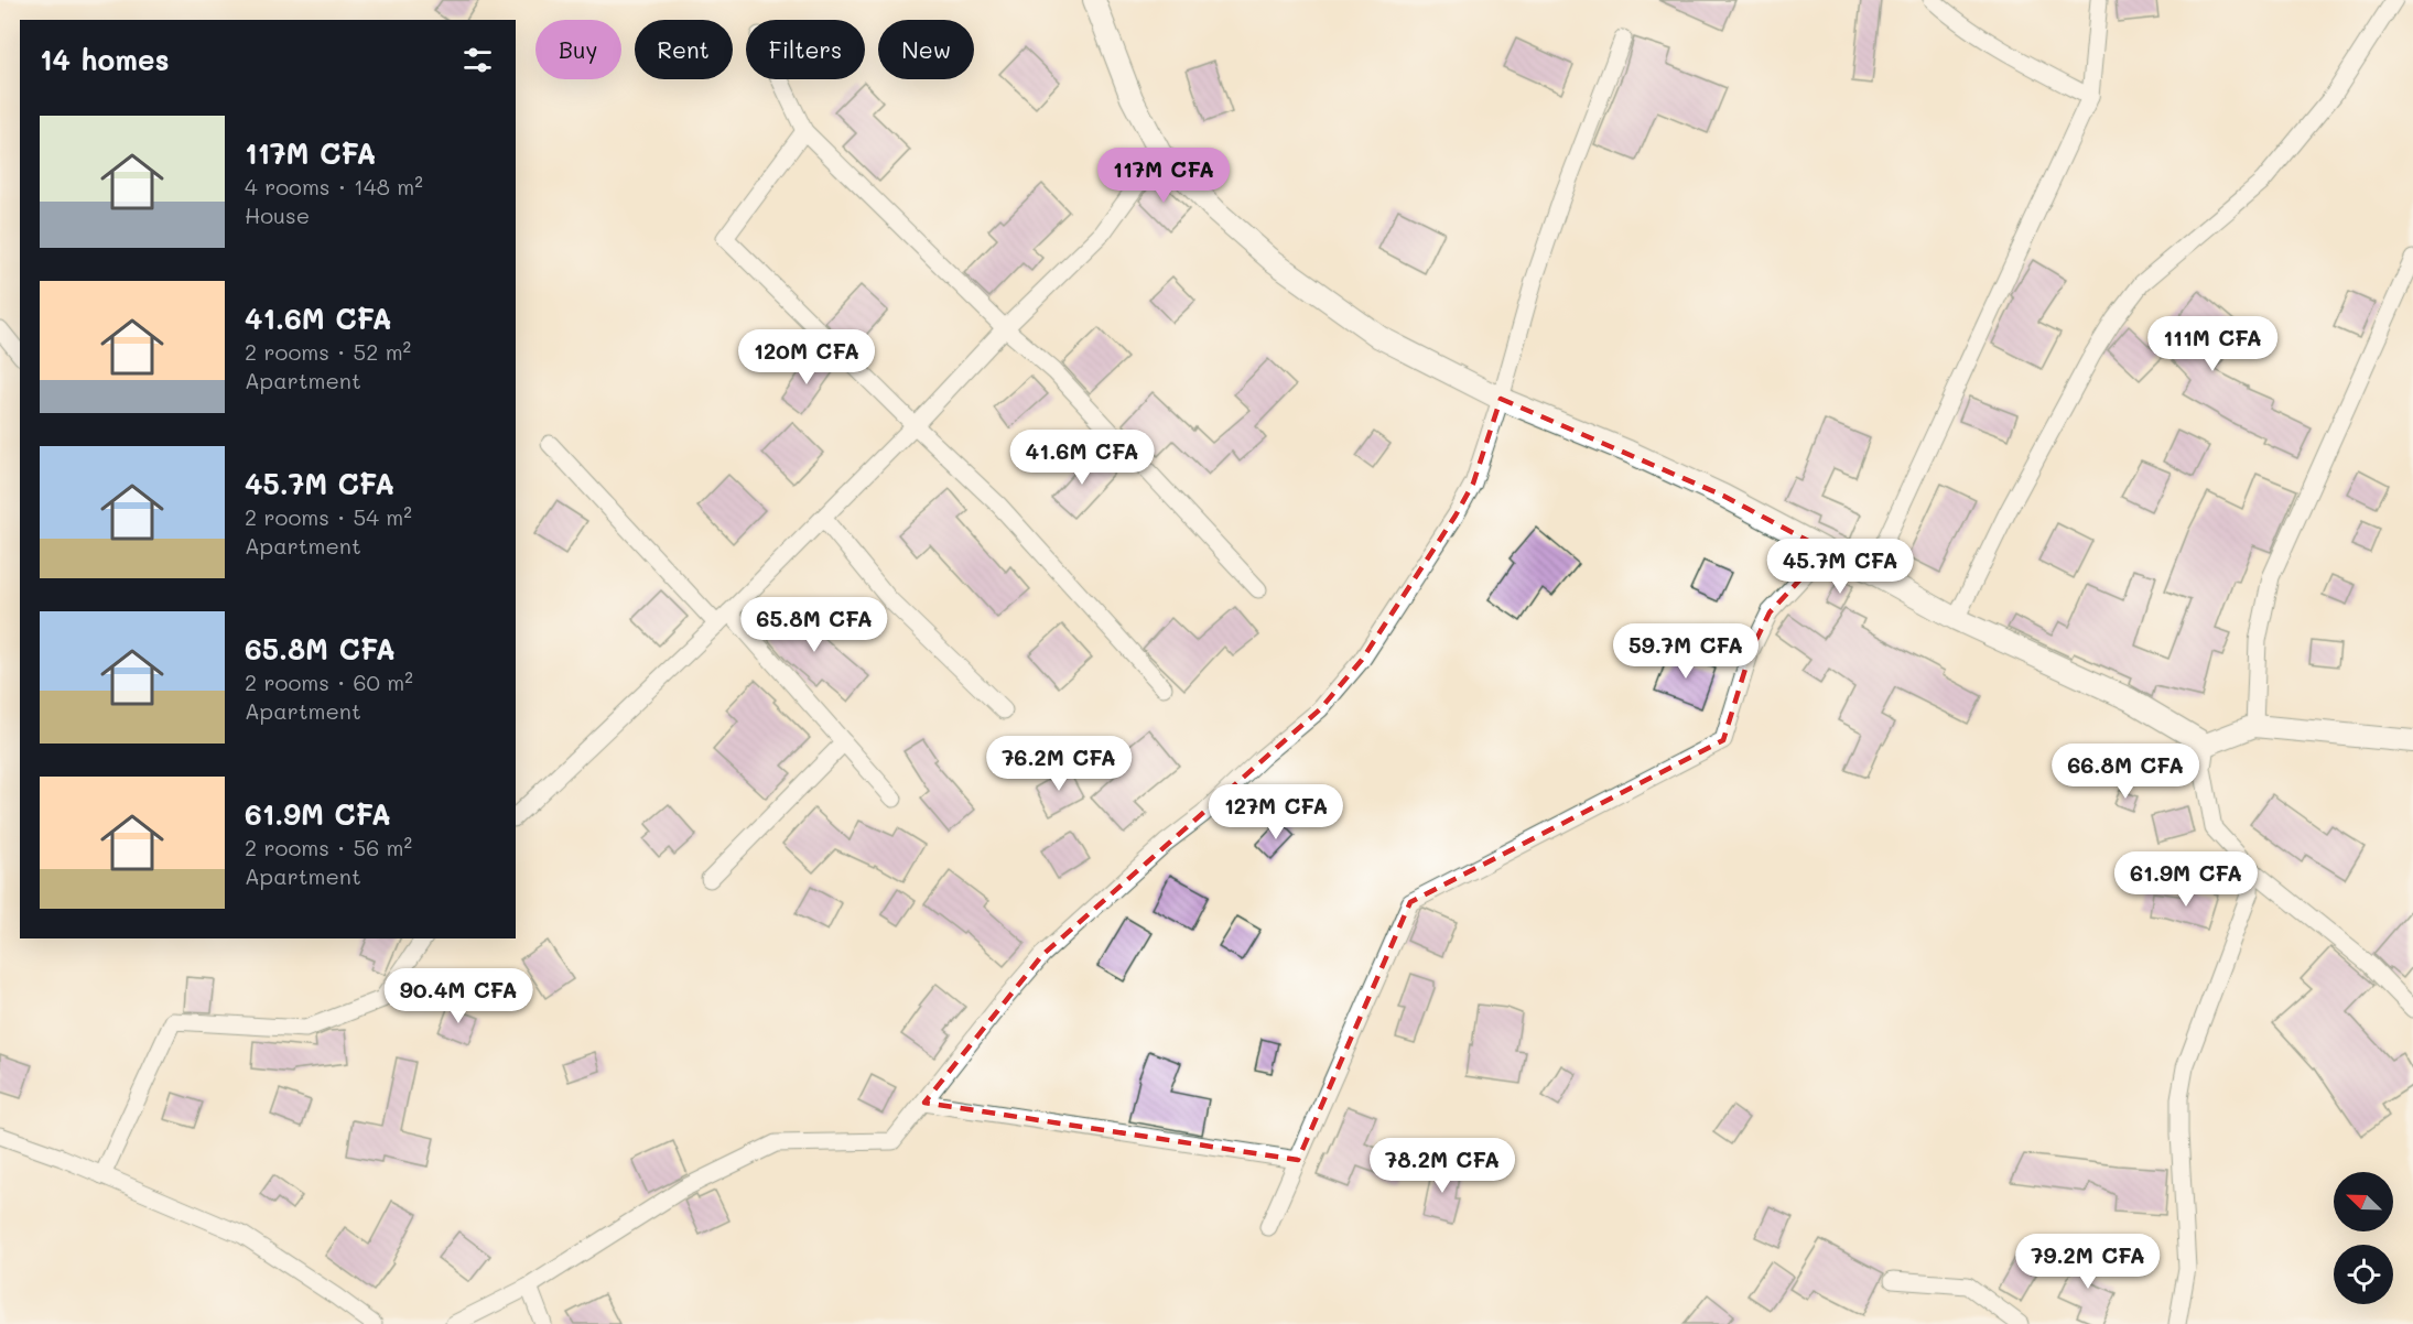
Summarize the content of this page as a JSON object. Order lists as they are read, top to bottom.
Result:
{
  "north": "top left",
  "page": {
    "chip": [
      "Buy",
      "Rent",
      "Filters",
      "New"
    ],
    "heading": "14 homes",
    "list": [
      {
        "name": "117M CFA",
        "note": "4 rooms · 148 m² · House"
      },
      {
        "name": "41.6M CFA",
        "note": "2 rooms · 52 m² · Apartment"
      },
      {
        "name": "45.7M CFA",
        "note": "2 rooms · 54 m² · Apartment"
      },
      {
        "name": "65.8M CFA",
        "note": "2 rooms · 60 m² · Apartment"
      },
      {
        "name": "61.9M CFA",
        "note": "2 rooms · 56 m² · Apartment"
      }
    ],
    "price": [
      "117M CFA",
      "111M CFA",
      "120M CFA",
      "41.6M CFA",
      "45.7M CFA",
      "65.8M CFA",
      "59.7M CFA",
      "76.2M CFA",
      "66.8M CFA",
      "127M CFA",
      "61.9M CFA",
      "90.4M CFA",
      "78.2M CFA",
      "79.2M CFA"
    ]
  }
}
